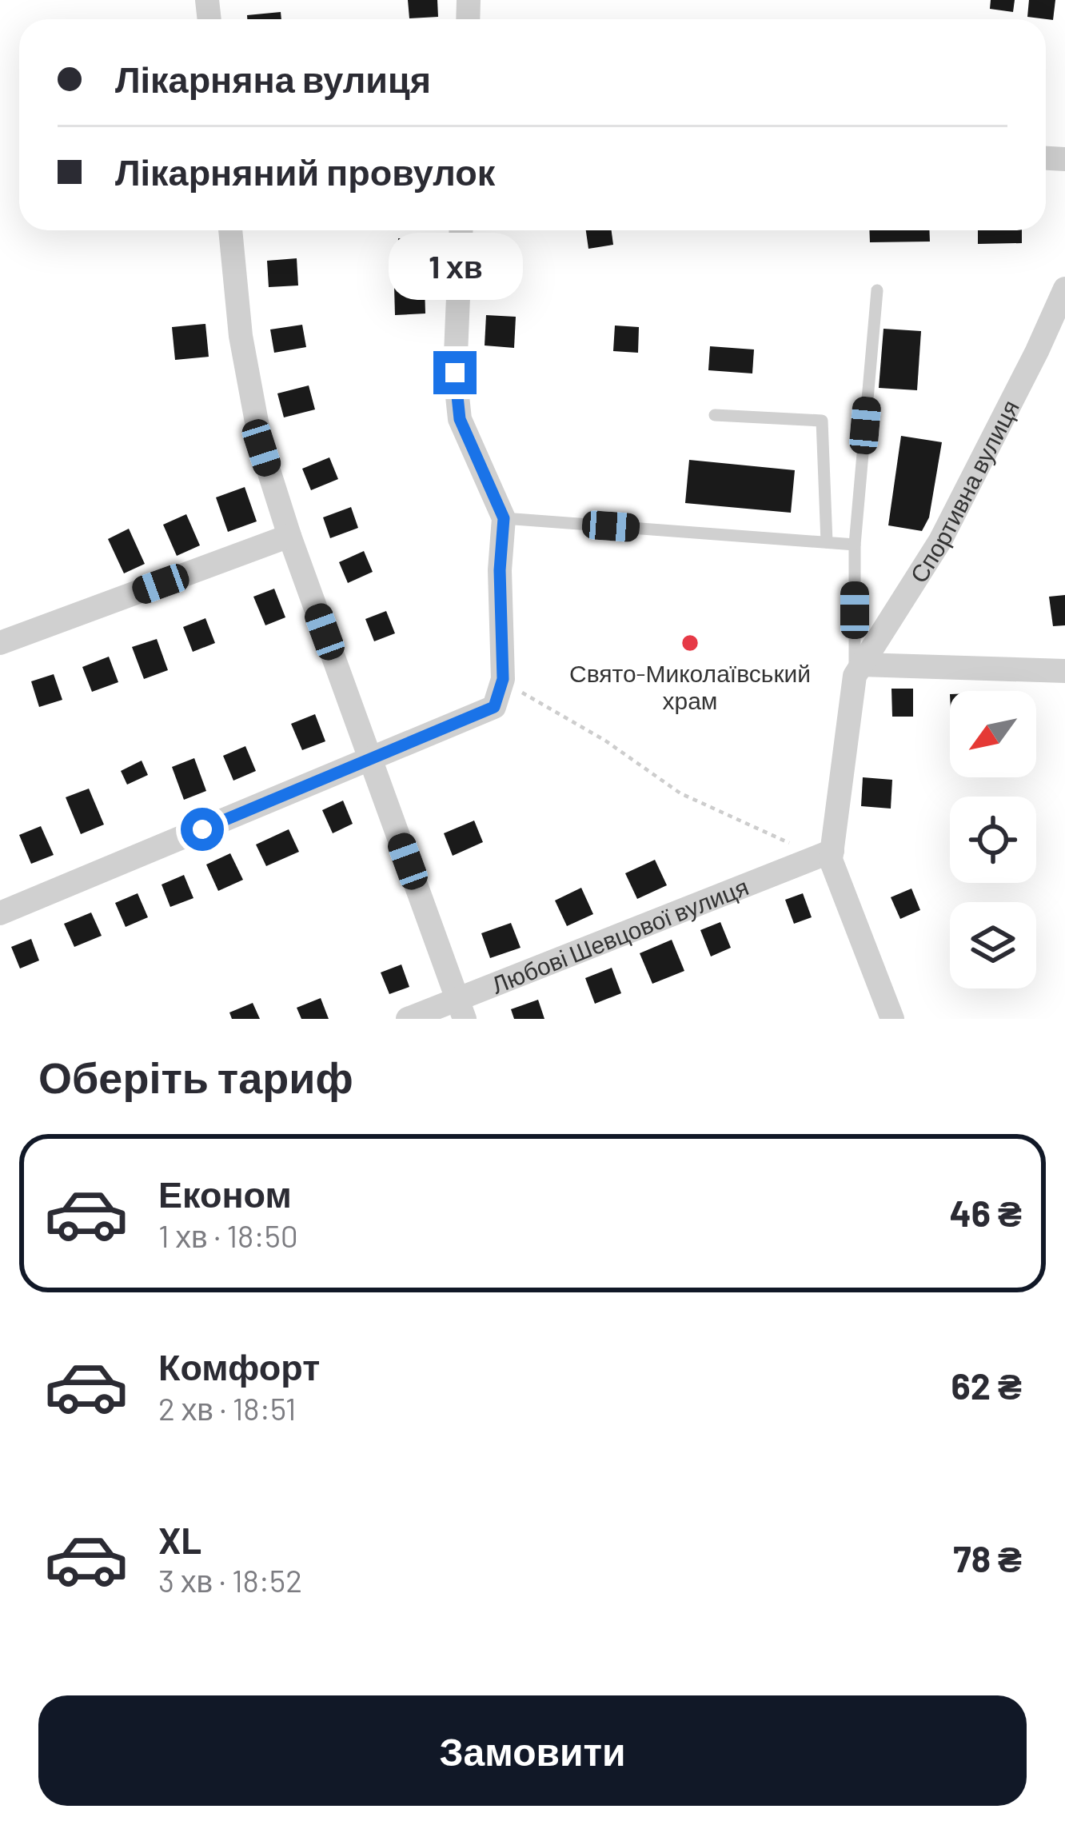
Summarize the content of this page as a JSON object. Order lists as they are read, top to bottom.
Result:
{
  "streets": {
    "street": ["Спортивна вулиця", "Любові Шевцової вулиця"]
  },
  "crossings": [
    ["Спортивна вулиця", "Любові Шевцової вулиця"]
  ],
  "places": ["Свято-Миколаївський храм"],
  "north": "bottom left",
  "page": {
    "banner": ["Лікарняна вулиця", "Лікарняний провулок"],
    "bubble": "1 хв",
    "heading": "Оберіть тариф",
    "list": [
      {
        "name": "Економ",
        "note": "1 хв · 18:50",
        "value": "46 ₴"
      },
      {
        "name": "Комфорт",
        "note": "2 хв · 18:51",
        "value": "62 ₴"
      },
      {
        "name": "XL",
        "note": "3 хв · 18:52",
        "value": "78 ₴"
      }
    ],
    "buttons": "Замовити"
  }
}
